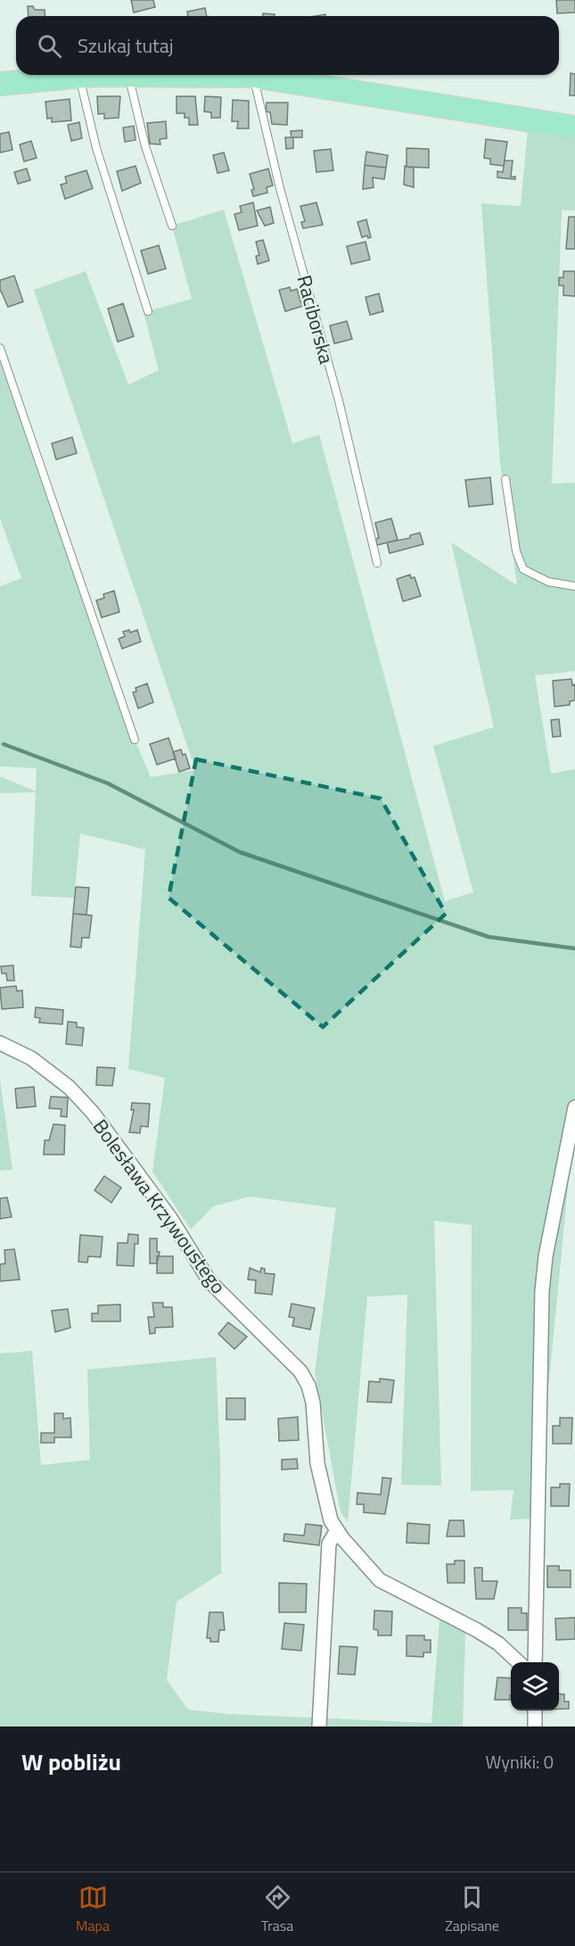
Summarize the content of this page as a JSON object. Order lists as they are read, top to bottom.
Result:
{
  "streets": {
    "street": ["Bolesława Krzywoustego"],
    "lane": ["Raciborska"]
  },
  "page": {
    "search": "Szukaj tutaj",
    "heading": ["W pobliżu", "Wyniki: 0"],
    "nav": ["Mapa", "Trasa", "Zapisane"]
  }
}
